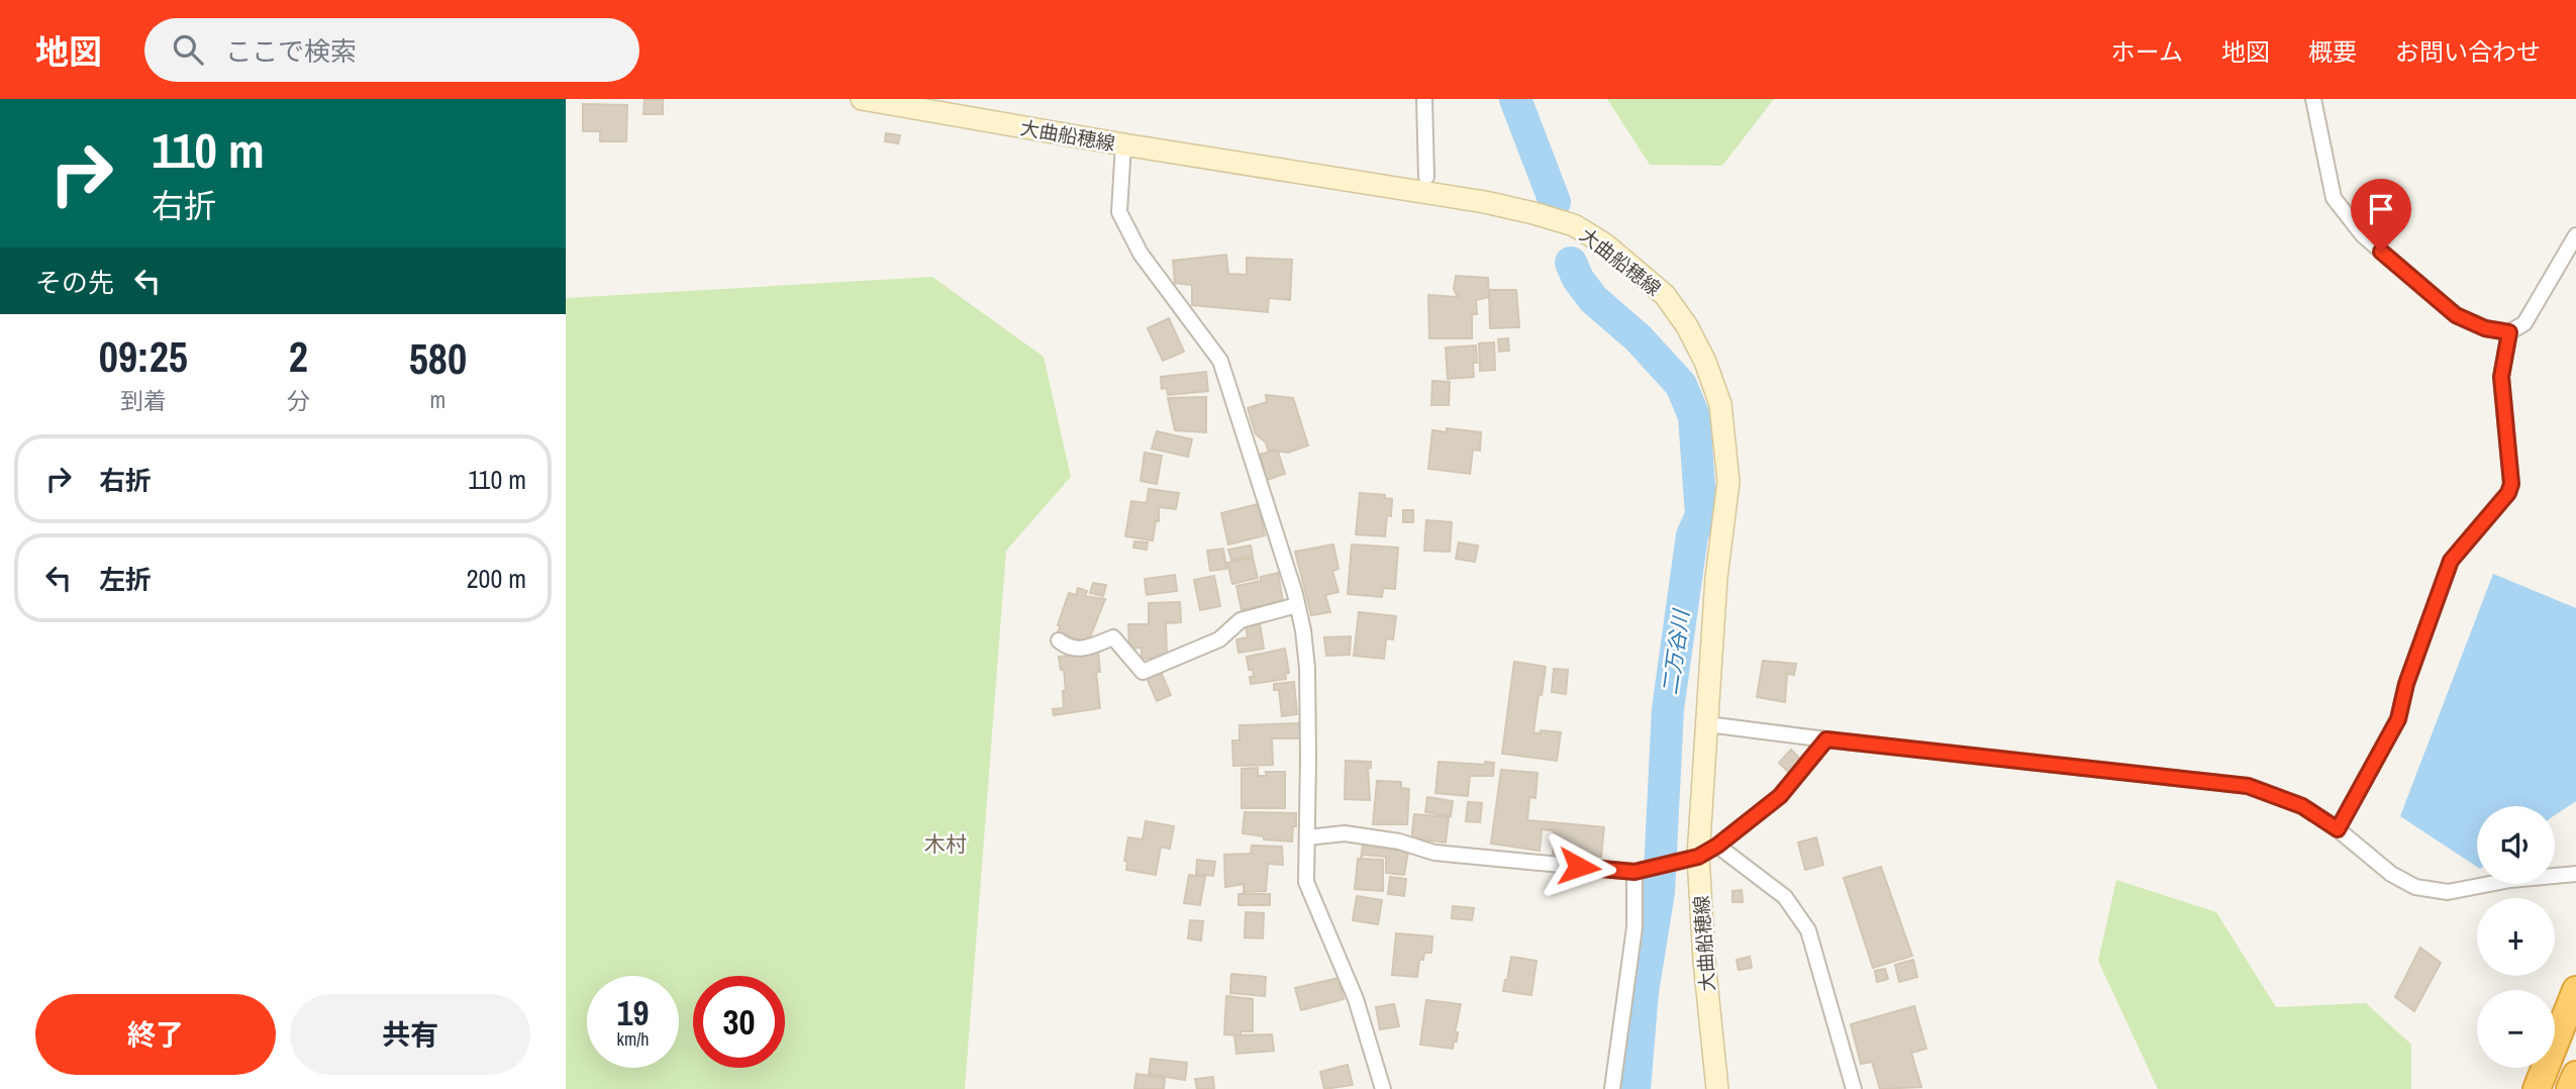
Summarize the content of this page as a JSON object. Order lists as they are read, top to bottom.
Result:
{
  "streets": {
    "main road": ["大曲船穂線"]
  },
  "districts": ["木村"],
  "water": ["二万谷川"],
  "page": {
    "header": "地図",
    "search": "ここで検索",
    "nav": [
      "ホーム",
      "地図",
      "概要",
      "お問い合わせ"
    ],
    "turn": ["110 m", "右折"],
    "then": "その先",
    "eta": [
      "09:25",
      "到着",
      "2",
      "分",
      "580",
      "m"
    ],
    "list": [
      {
        "name": "右折",
        "value": "110 m"
      },
      {
        "name": "左折",
        "value": "200 m"
      }
    ],
    "map_buttons": ["+", "−"],
    "speed": "19 km/h",
    "limit": "30",
    "buttons": ["終了", "共有"]
  }
}
